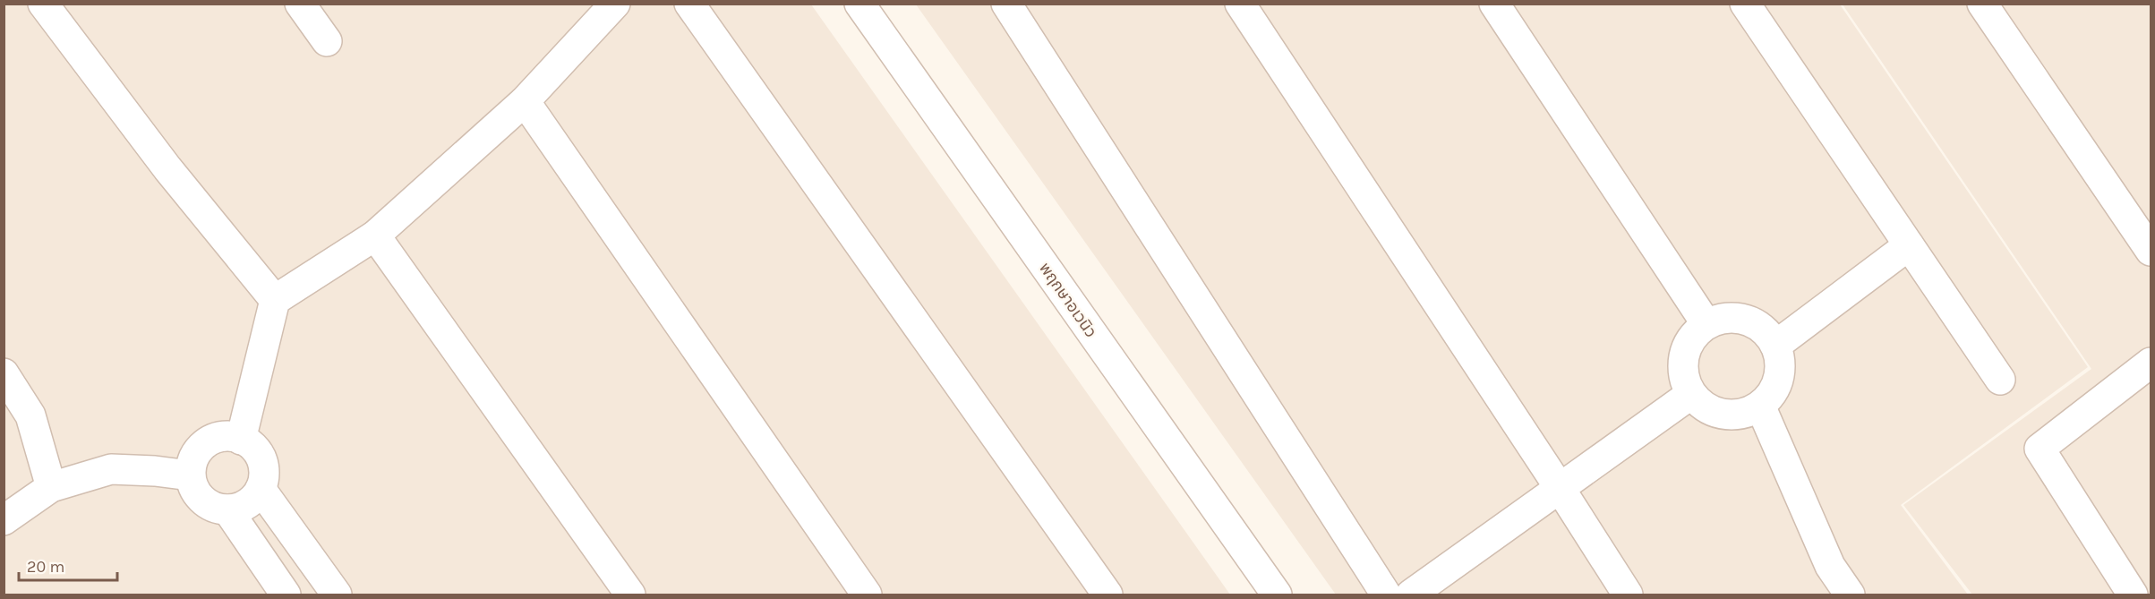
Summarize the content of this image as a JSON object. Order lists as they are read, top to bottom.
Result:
{
  "streets": {
    "street": ["พฤกษาอเวนิว"]
  },
  "scale_bar": "20 m"
}
